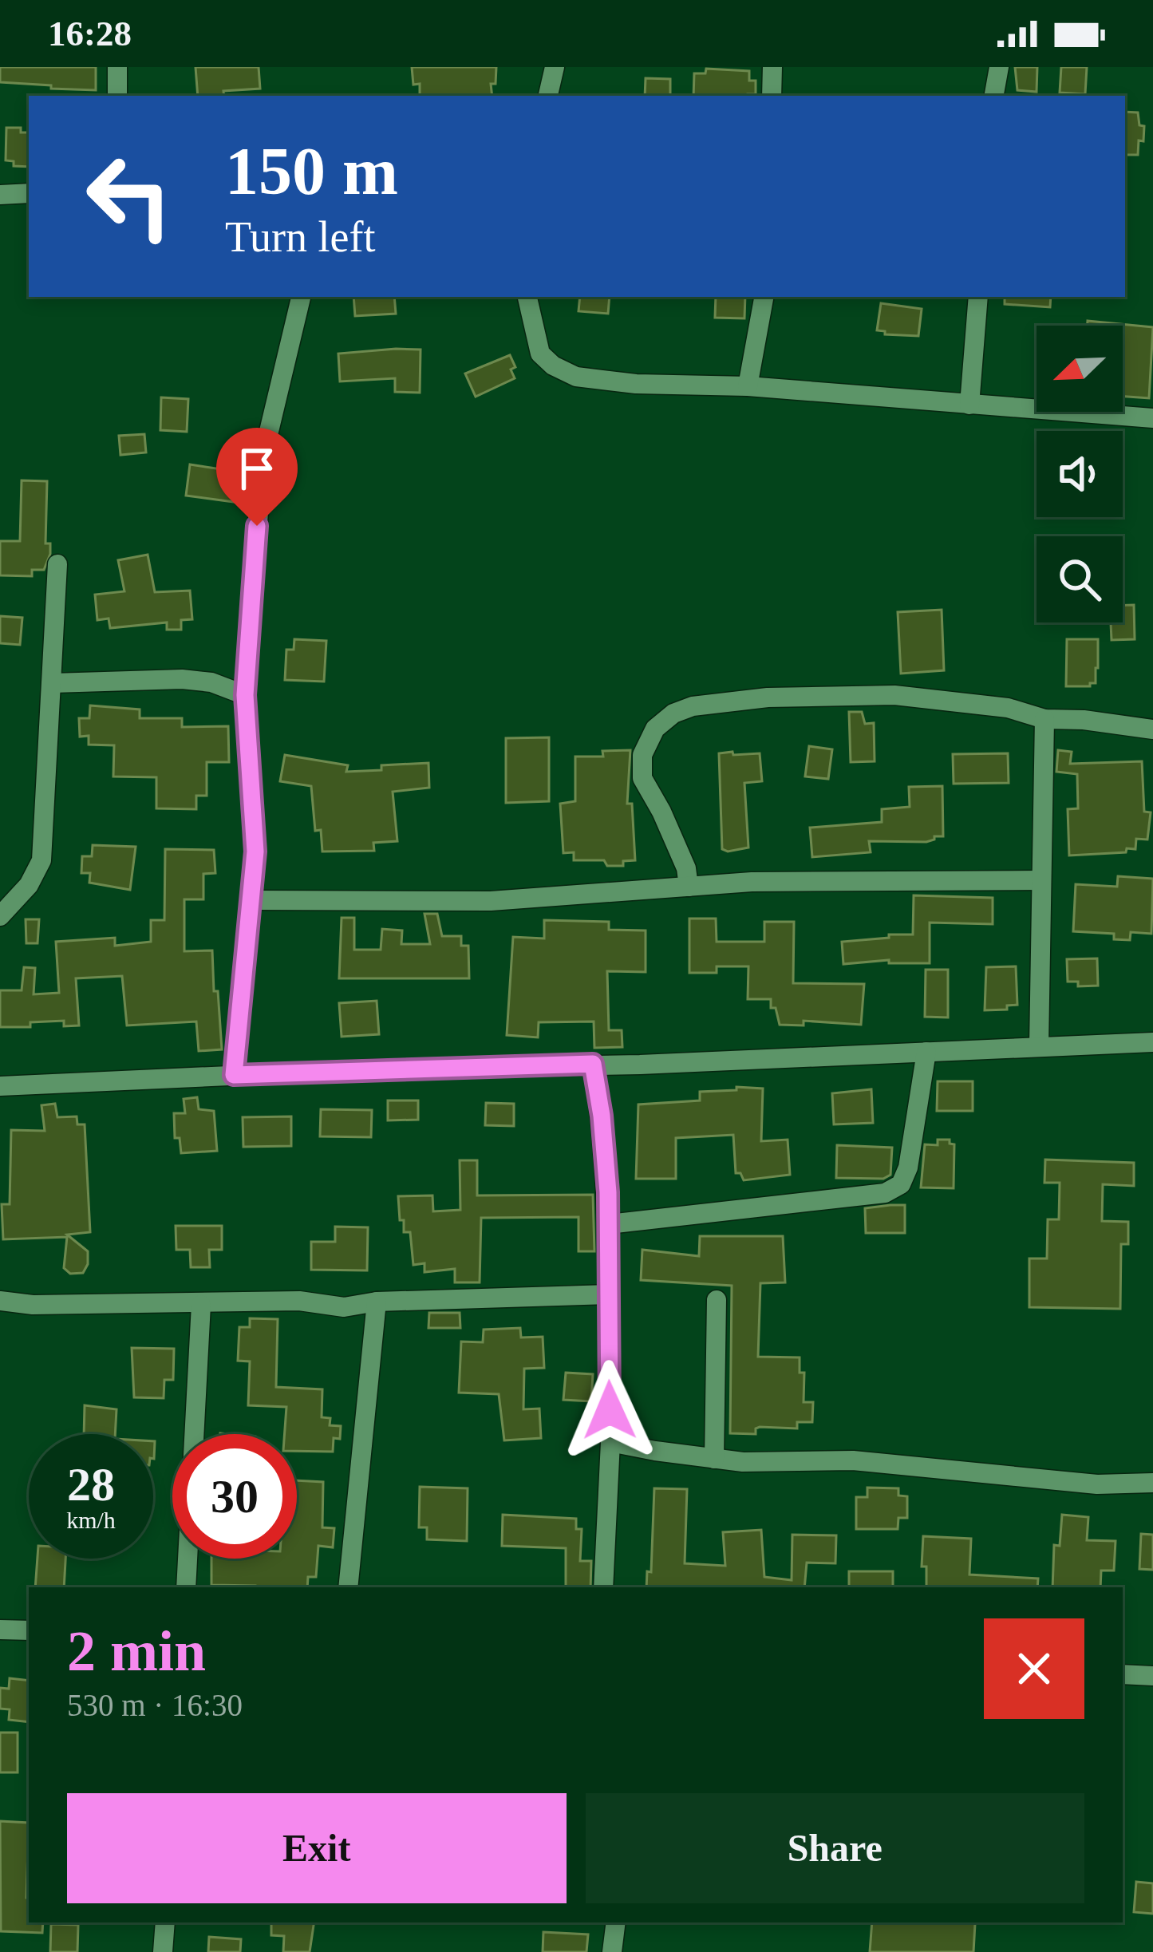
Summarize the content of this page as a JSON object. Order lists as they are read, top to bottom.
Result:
{
  "north": "bottom left",
  "page": {
    "status": "16:28",
    "turn": ["150 m", "Turn left"],
    "speed": "28 km/h",
    "limit": "30",
    "heading": ["2 min", "530 m · 16:30"],
    "buttons": ["Exit", "Share"]
  }
}
